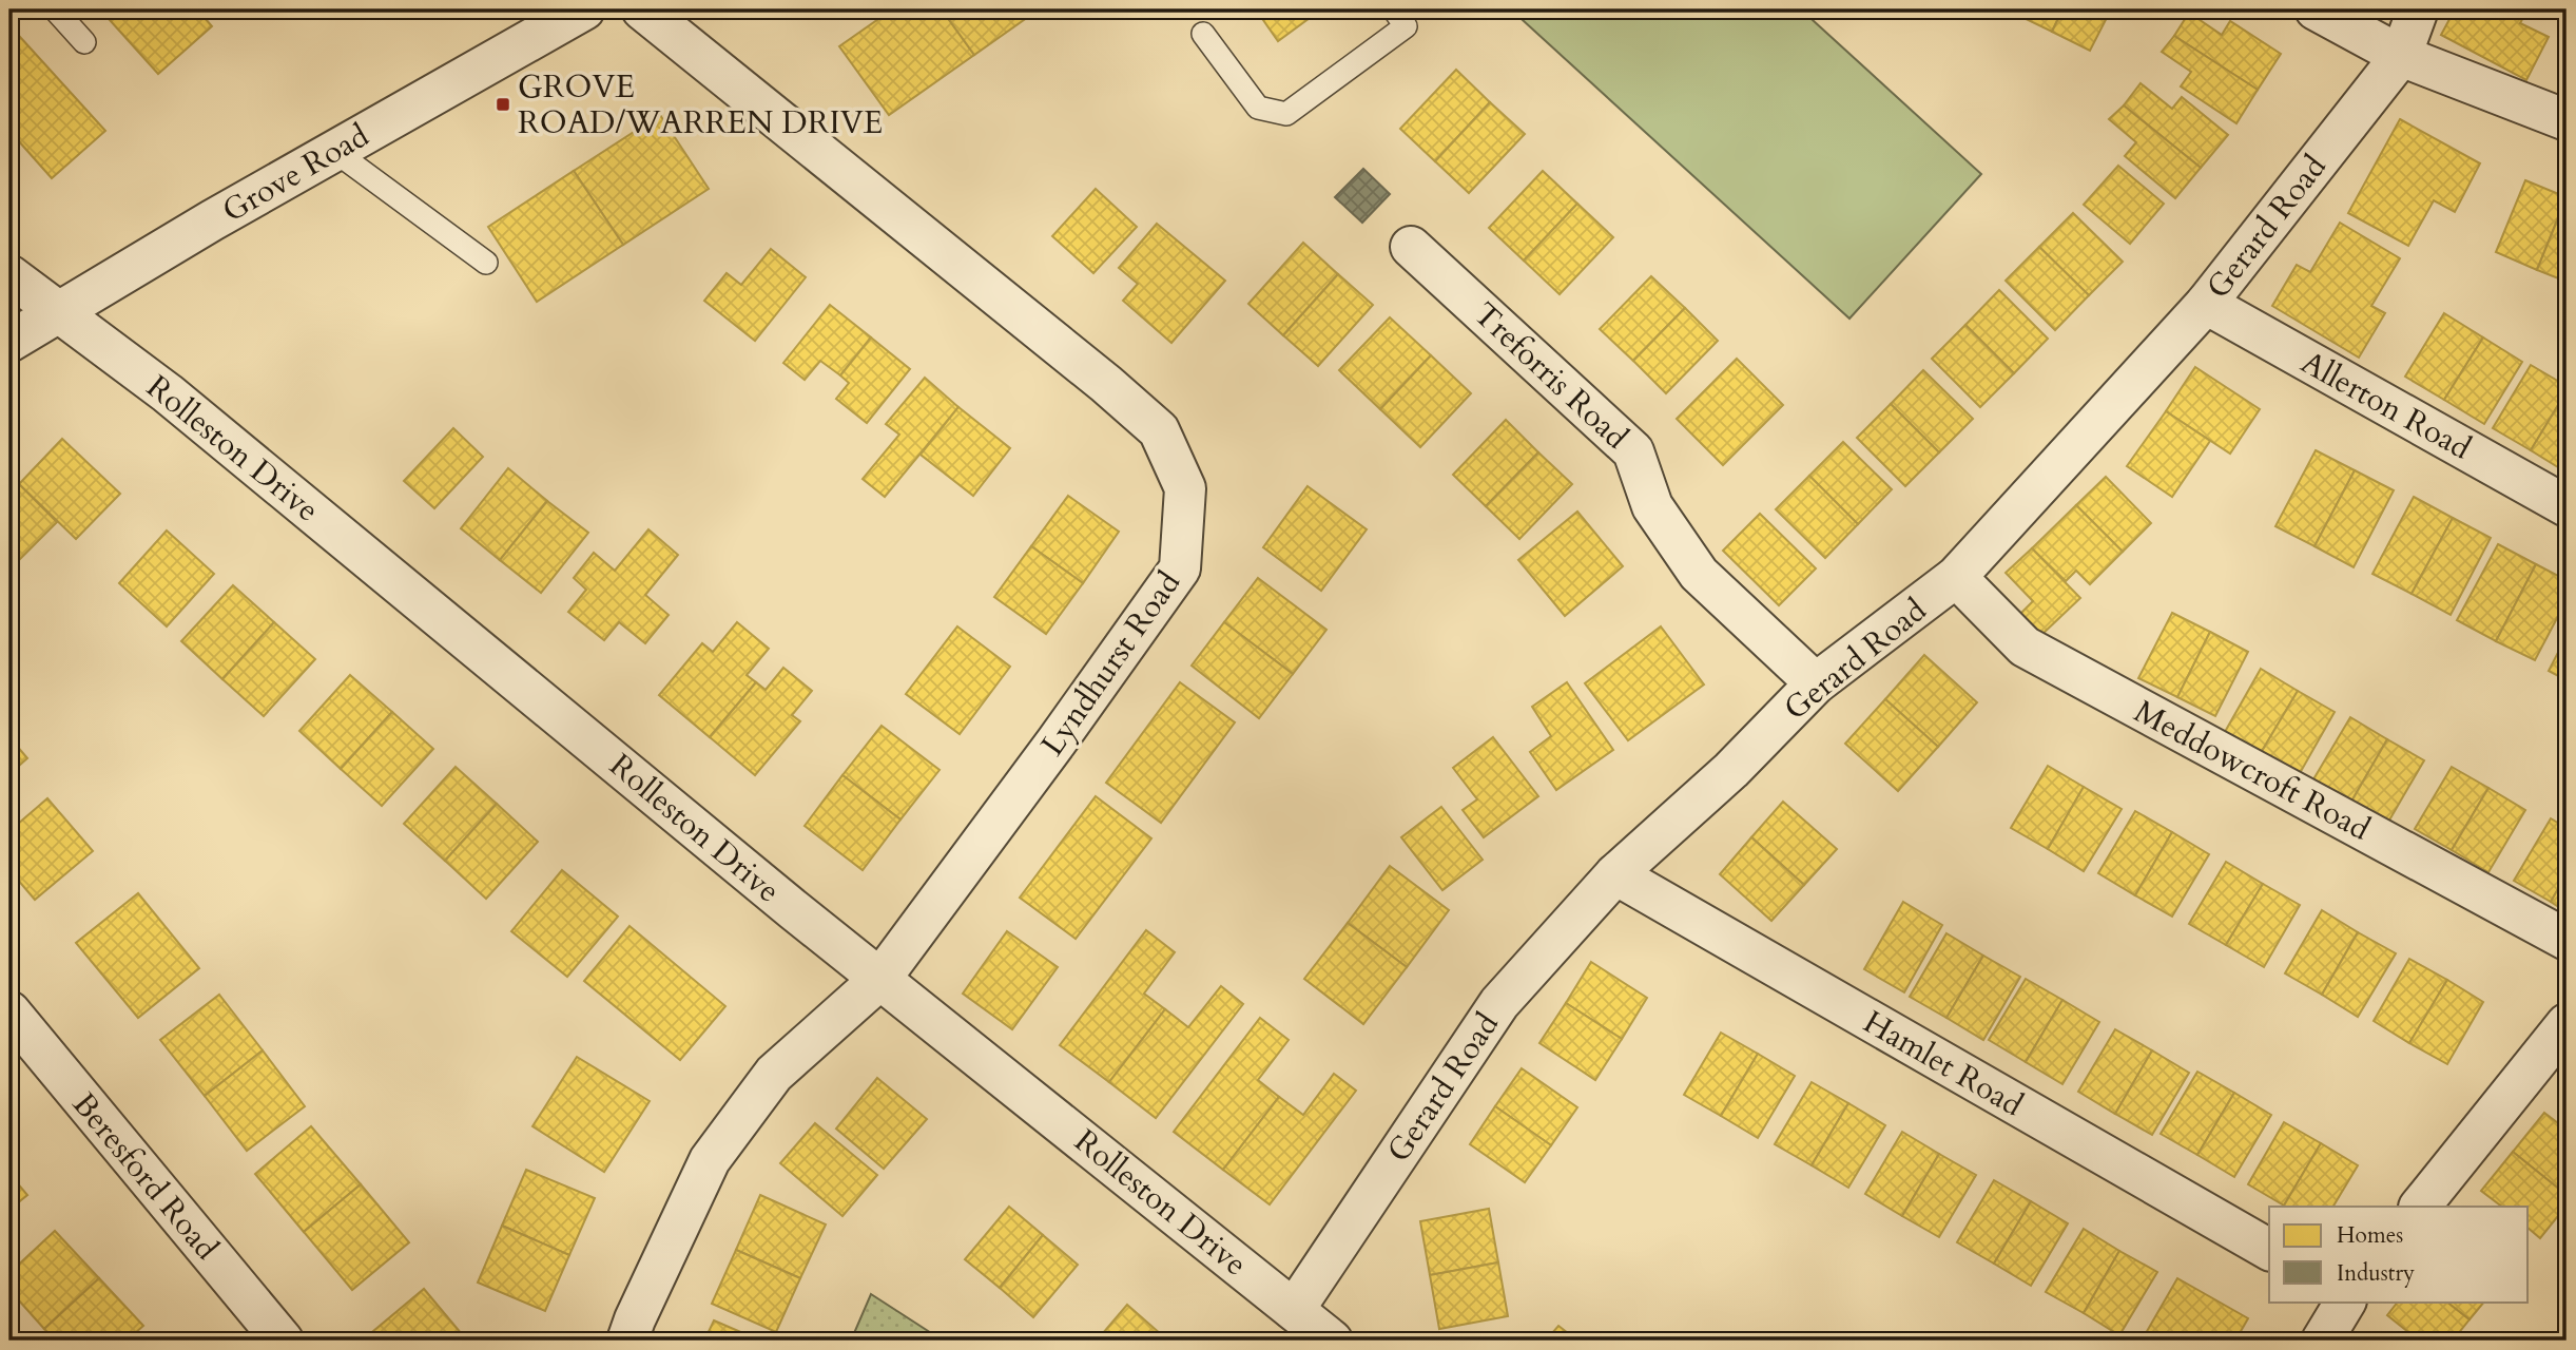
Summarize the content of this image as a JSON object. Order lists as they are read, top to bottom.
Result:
{
  "streets": {
    "street": [
      "Grove Road",
      "Gerard Road",
      "Treforris Road",
      "Allerton Road",
      "Rolleston Drive",
      "Lyndhurst Road",
      "Meddowcroft Road",
      "Hamlet Road",
      "Beresford Road"
    ]
  },
  "crossings": [
    ["Grove Road", "Rolleston Drive"],
    ["Gerard Road", "Treforris Road"],
    ["Gerard Road", "Allerton Road"],
    ["Gerard Road", "Rolleston Drive"],
    ["Gerard Road", "Meddowcroft Road"],
    ["Gerard Road", "Hamlet Road"],
    ["Rolleston Drive", "Lyndhurst Road"]
  ],
  "places": {
    "transit": ["GROVE ROAD/WARREN DRIVE"]
  },
  "legend": ["Homes", "Industry"]
}
